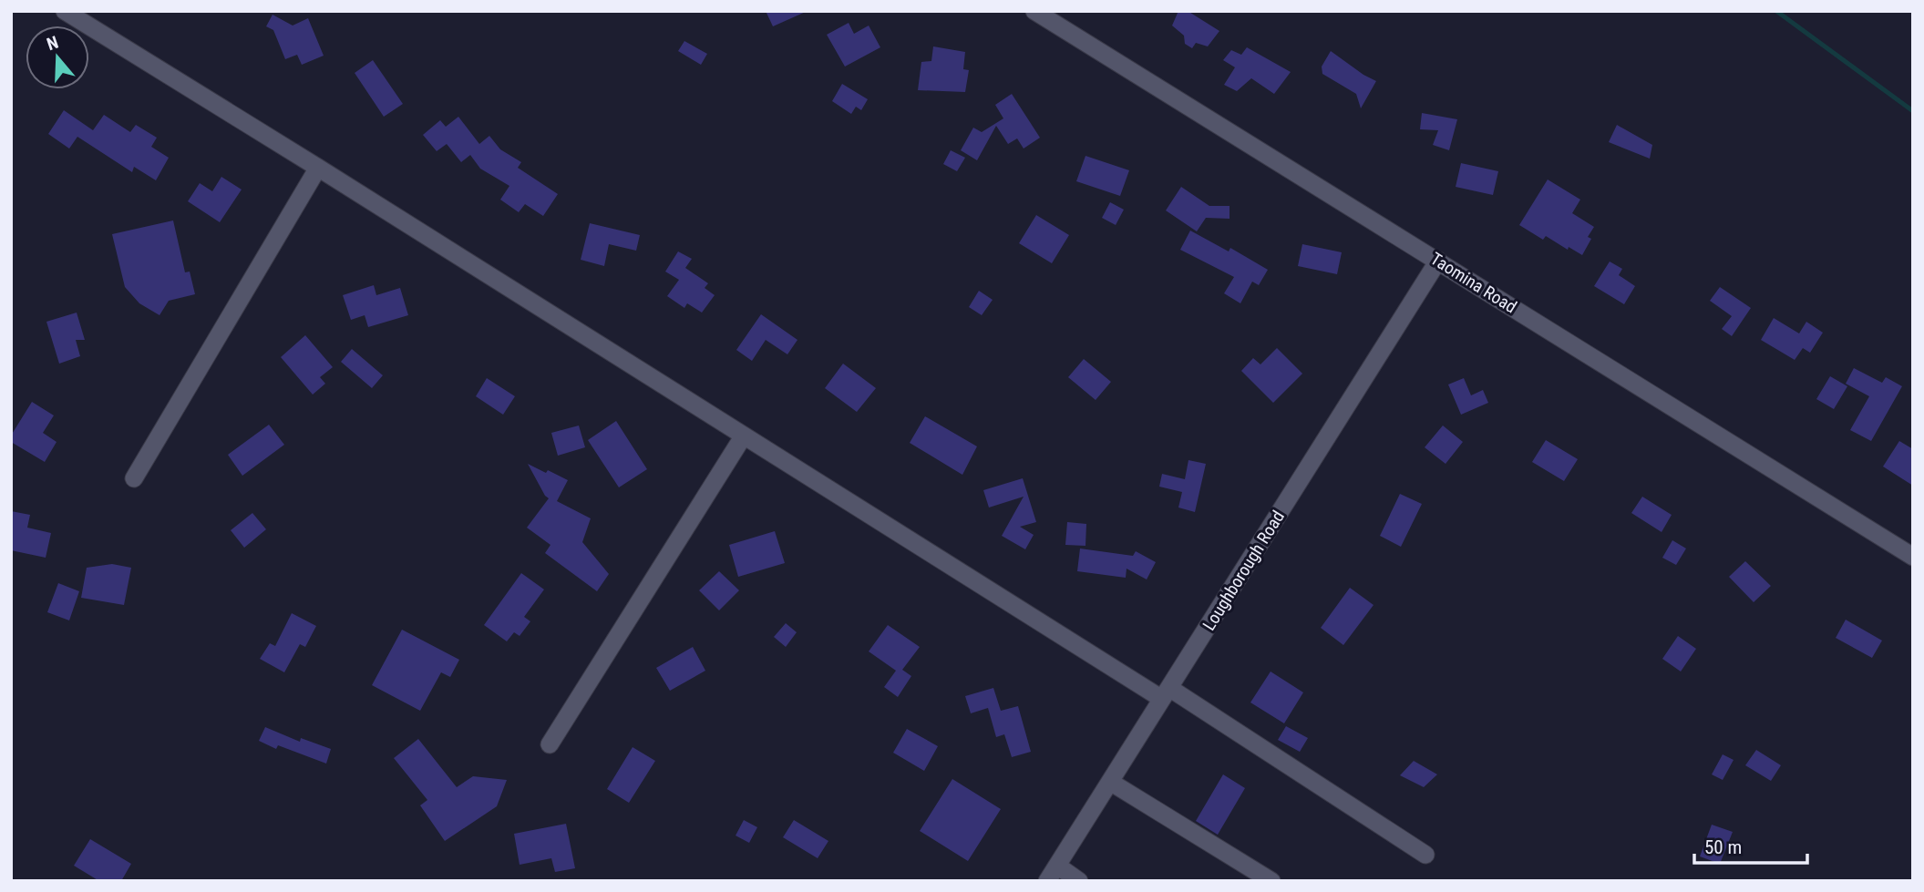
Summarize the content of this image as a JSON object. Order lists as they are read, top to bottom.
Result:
{
  "streets": {
    "street": ["Taomina Road", "Loughborough Road"]
  },
  "crossings": [
    ["Taomina Road", "Loughborough Road"]
  ],
  "scale_bar": "50 m",
  "north": "top"
}
